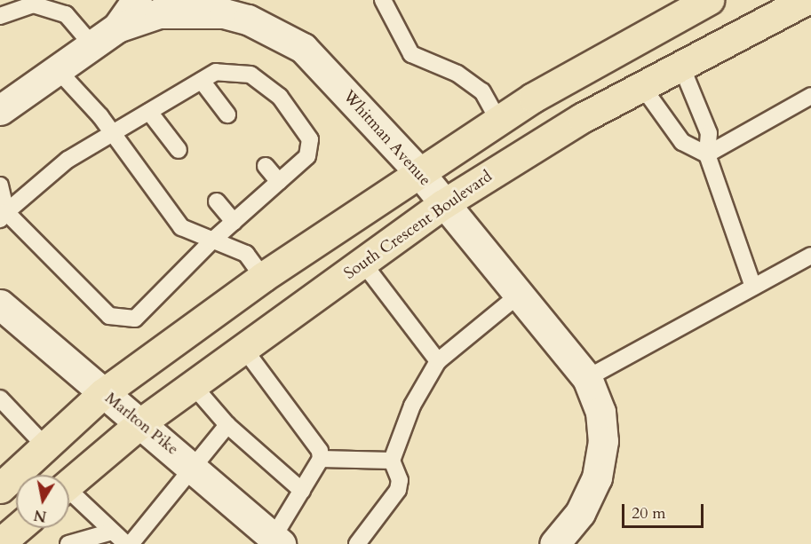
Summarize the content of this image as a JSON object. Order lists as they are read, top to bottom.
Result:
{
  "streets": {
    "highway": ["South Crescent Boulevard"],
    "main road": ["Whitman Avenue", "Marlton Pike"]
  },
  "crossings": [
    ["Whitman Avenue", "South Crescent Boulevard"],
    ["South Crescent Boulevard", "Marlton Pike"]
  ],
  "scale_bar": "20 m",
  "north": "bottom"
}
